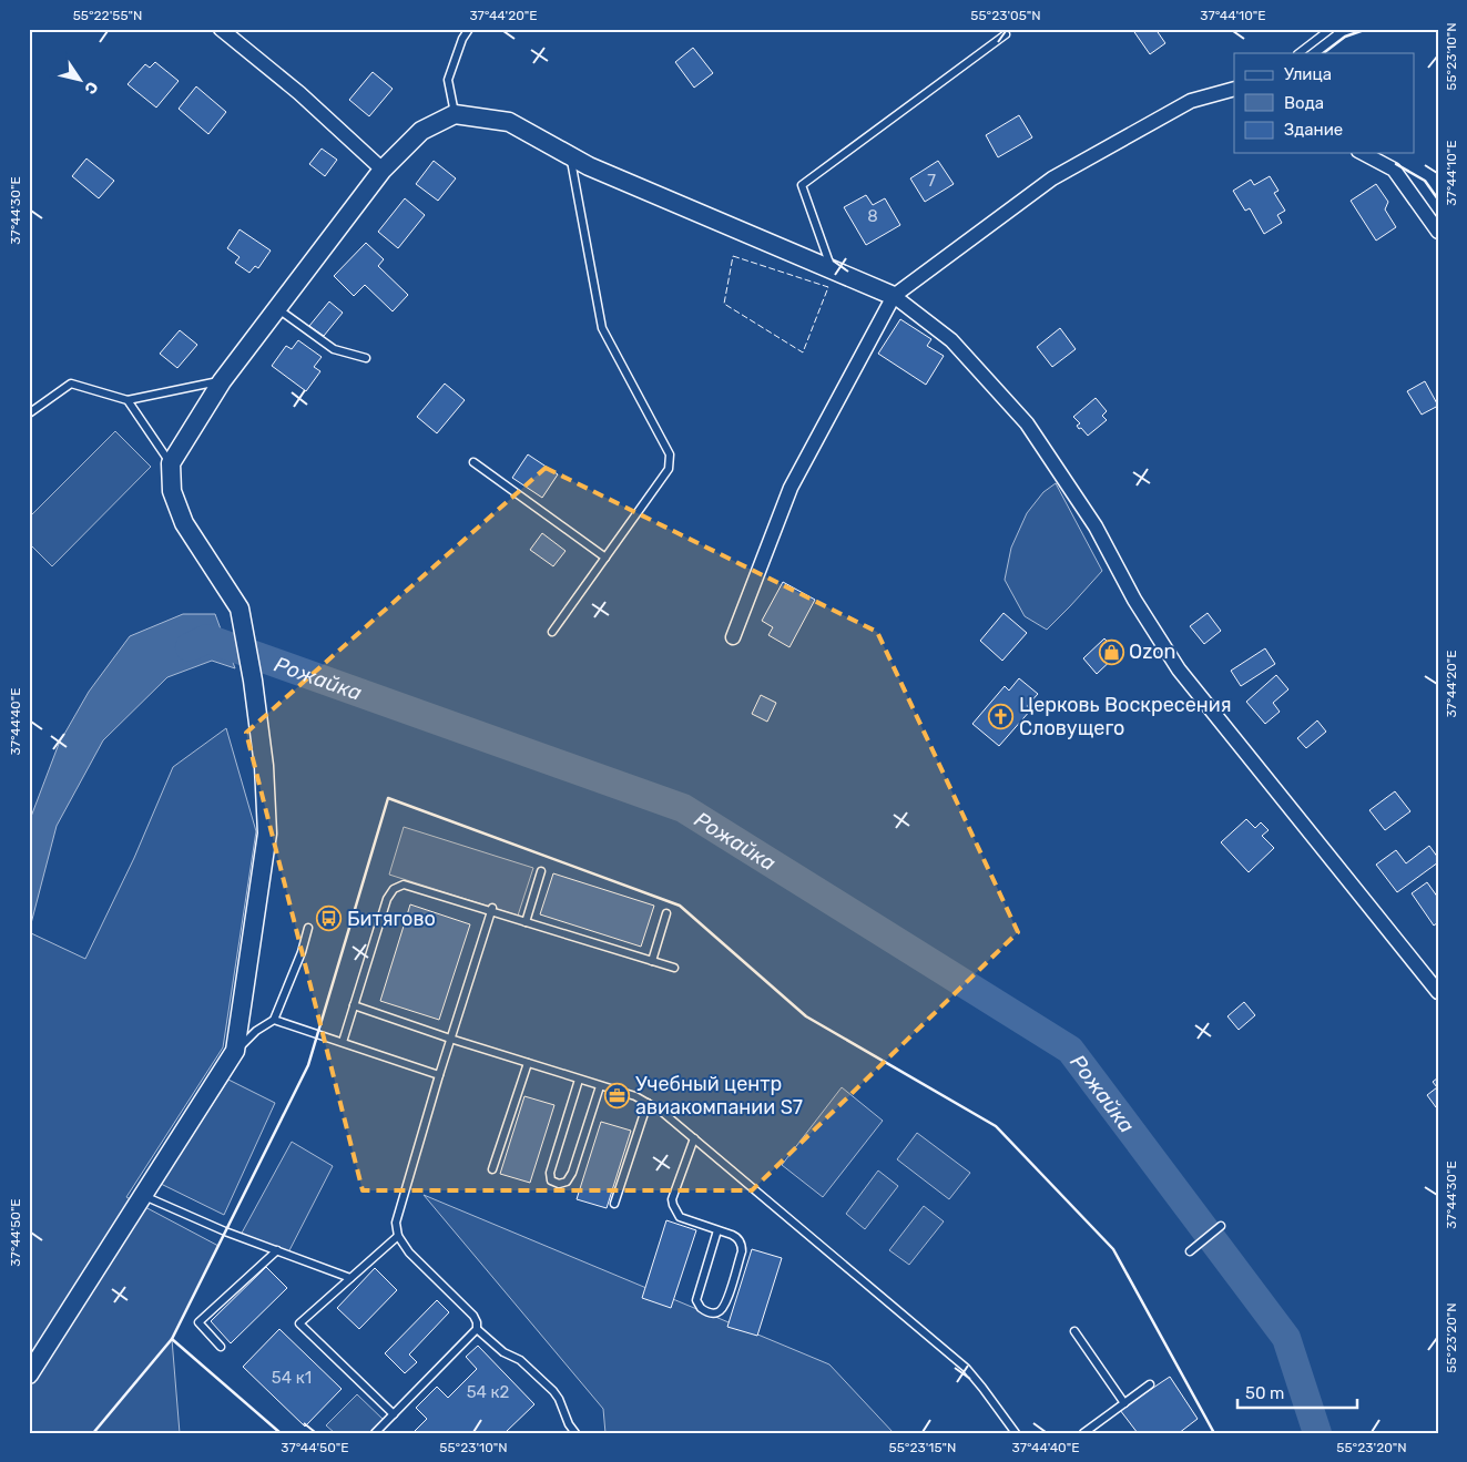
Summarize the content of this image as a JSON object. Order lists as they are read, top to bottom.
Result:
{
  "water": ["Рожайка"],
  "places": {
    "shop": ["Ozon"],
    "church": ["Церковь Воскресения Словущего"],
    "bus stop": ["Битягово"],
    "office": ["Учебный центр авиакомпании S7"]
  },
  "house_numbers": [
    "7",
    "8",
    "54 к1",
    "54 к2"
  ],
  "legend": ["Улица", "Вода", "Здание"],
  "scale_bar": "50 m",
  "north": "bottom right",
  "coordinates": [
    "55°22'55\"N",
    "37°44'20\"E",
    "55°23'05\"N",
    "37°44'10\"E",
    "55°23'10\"N",
    "37°44'30\"E",
    "37°44'40\"E",
    "37°44'50\"E",
    "55°23'20\"N",
    "55°23'15\"N"
  ]
}
